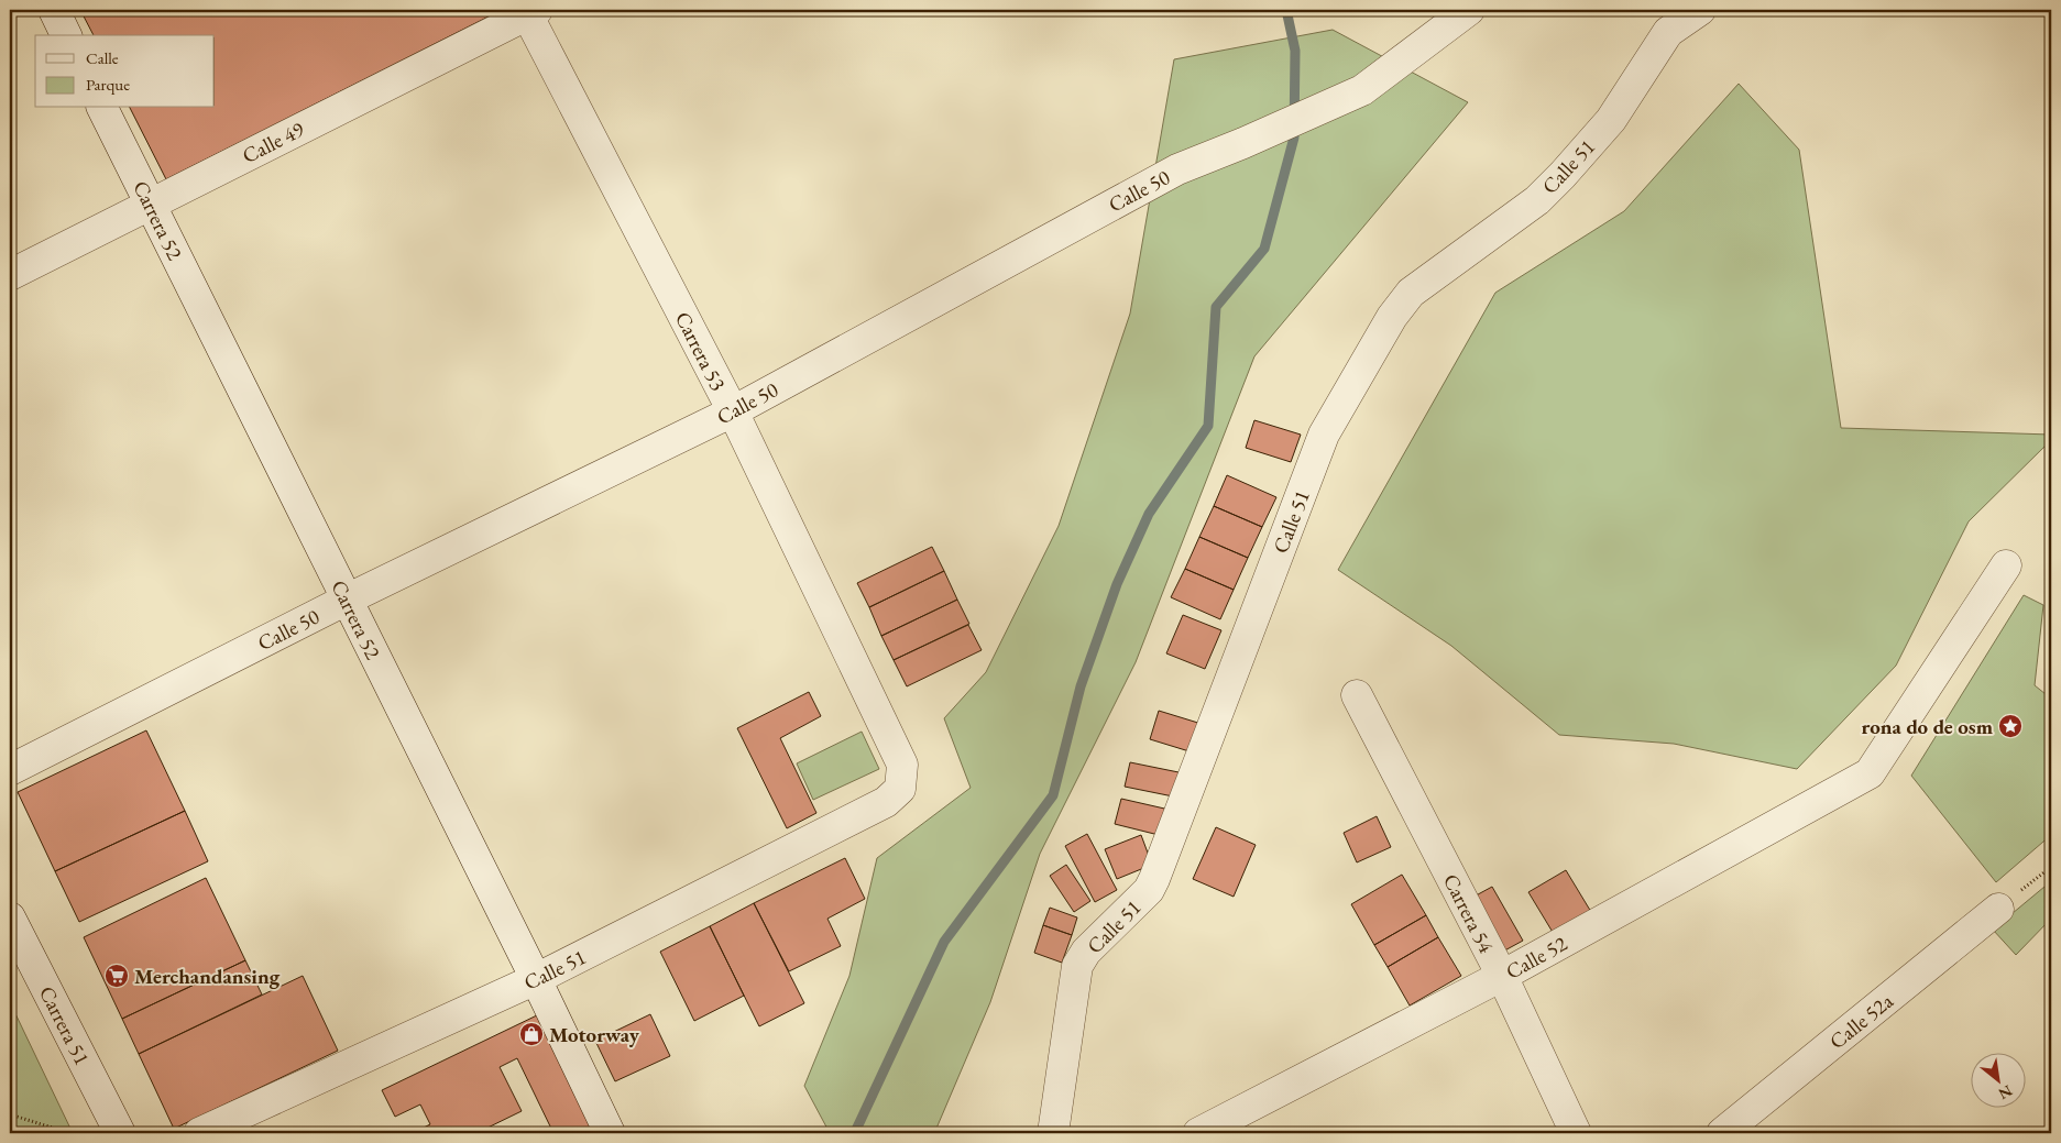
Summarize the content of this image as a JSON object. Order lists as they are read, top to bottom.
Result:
{
  "streets": {
    "street": [
      "Calle 49",
      "Calle 51",
      "Calle 50",
      "Carrera 52",
      "Carrera 53",
      "Carrera 54",
      "Calle 52",
      "Calle 52a",
      "Carrera 51"
    ]
  },
  "crossings": [
    ["Calle 49", "Carrera 52"],
    ["Calle 49", "Carrera 53"],
    ["Calle 51", "Carrera 52"],
    ["Calle 51", "Carrera 53"],
    ["Calle 50", "Carrera 52"],
    ["Calle 50", "Carrera 53"],
    ["Carrera 54", "Calle 52"]
  ],
  "places": {
    "place": ["rona do de osm"],
    "supermarket": ["Merchandansing"],
    "shop": ["Motorway"]
  },
  "legend": ["Calle", "Parque"],
  "north": "bottom right"
}
